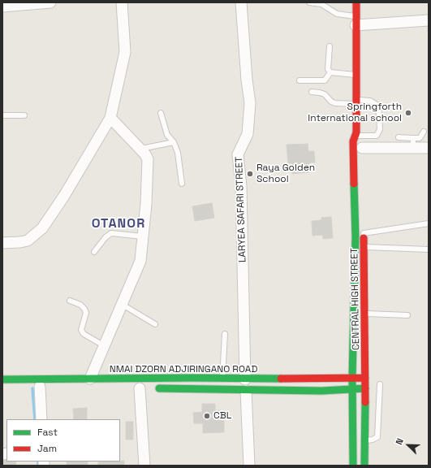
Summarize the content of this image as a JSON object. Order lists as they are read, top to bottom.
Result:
{
  "streets": {
    "main road": ["CENTRAL HIGH STREET", "NMAI DZORN ADJIRINGANO ROAD"],
    "street": ["LARYEA SAFARI STREET"]
  },
  "crossings": [
    ["LARYEA SAFARI STREET", "NMAI DZORN ADJIRINGANO ROAD"],
    ["CENTRAL HIGH STREET", "NMAI DZORN ADJIRINGANO ROAD"]
  ],
  "districts": ["OTANOR"],
  "places": ["Springforth International school", "Raya Golden School", "CBL"],
  "legend": ["Fast", "Jam"],
  "north": "top left"
}
